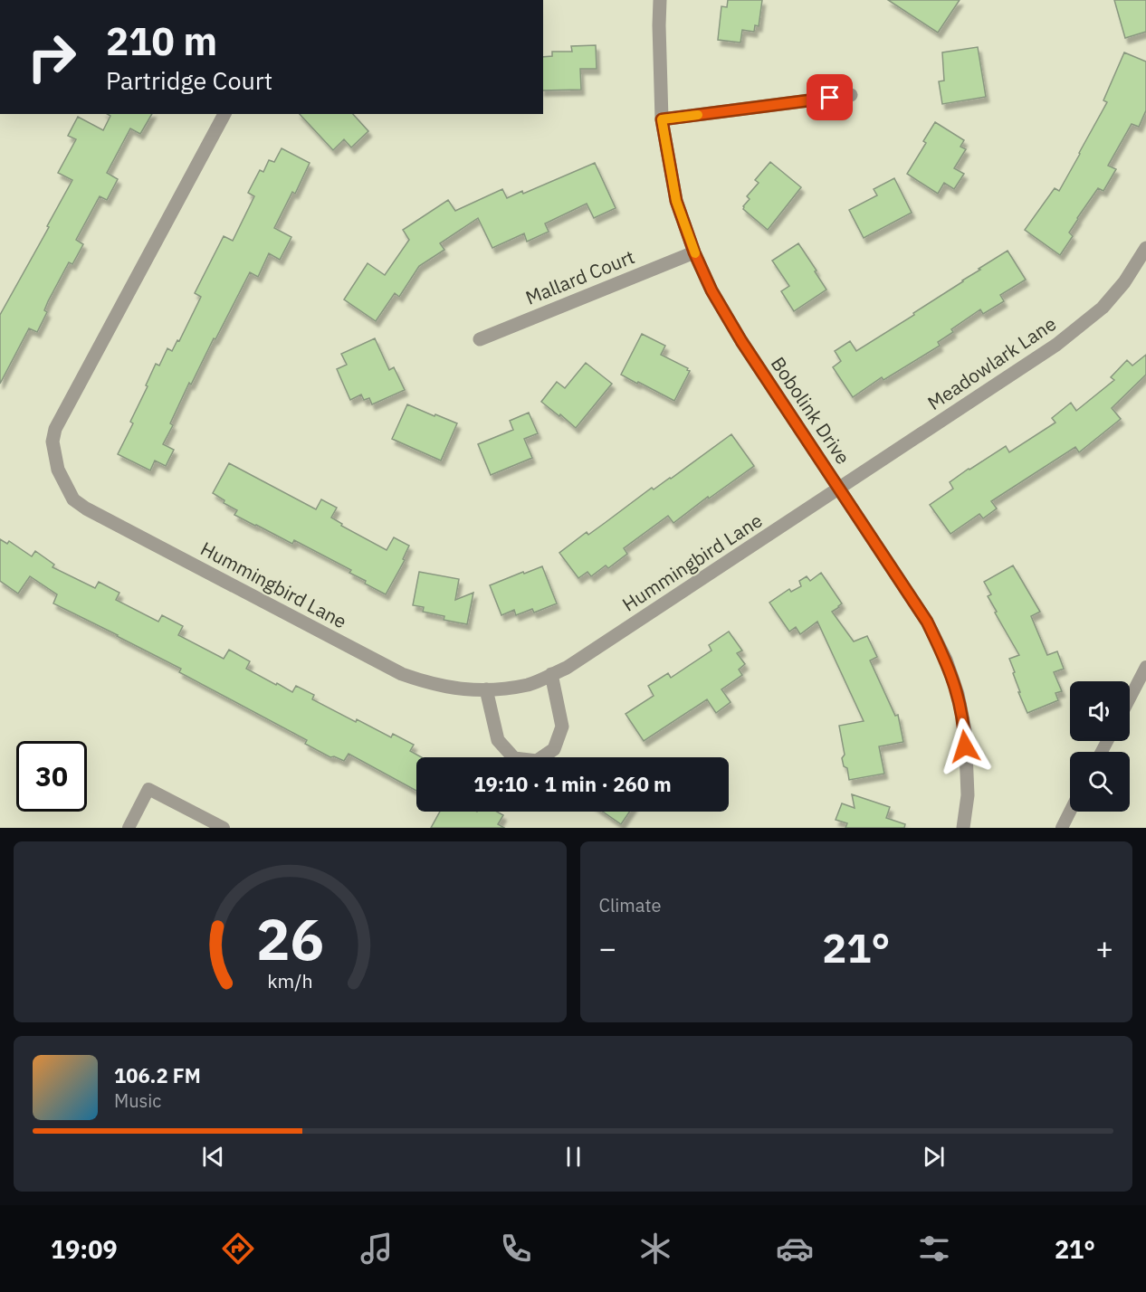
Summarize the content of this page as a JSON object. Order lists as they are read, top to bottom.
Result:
{
  "streets": {
    "street": [
      "Mallard Court",
      "Meadowlark Lane",
      "Bobolink Drive",
      "Hummingbird Lane"
    ]
  },
  "crossings": [
    ["Mallard Court", "Bobolink Drive"],
    ["Meadowlark Lane", "Bobolink Drive"],
    ["Meadowlark Lane", "Hummingbird Lane"],
    ["Bobolink Drive", "Hummingbird Lane"]
  ],
  "page": {
    "turn": ["210 m", "Partridge Court"],
    "limit": "30",
    "trip": "19:10 · 1 min · 260 m",
    "tile": "Climate",
    "heat": ["−", "21°", "+"],
    "song": ["106.2 FM", "Music"],
    "tabs": ["19:09", "21°"],
    "gauge": ["26", "km/h"]
  }
}
